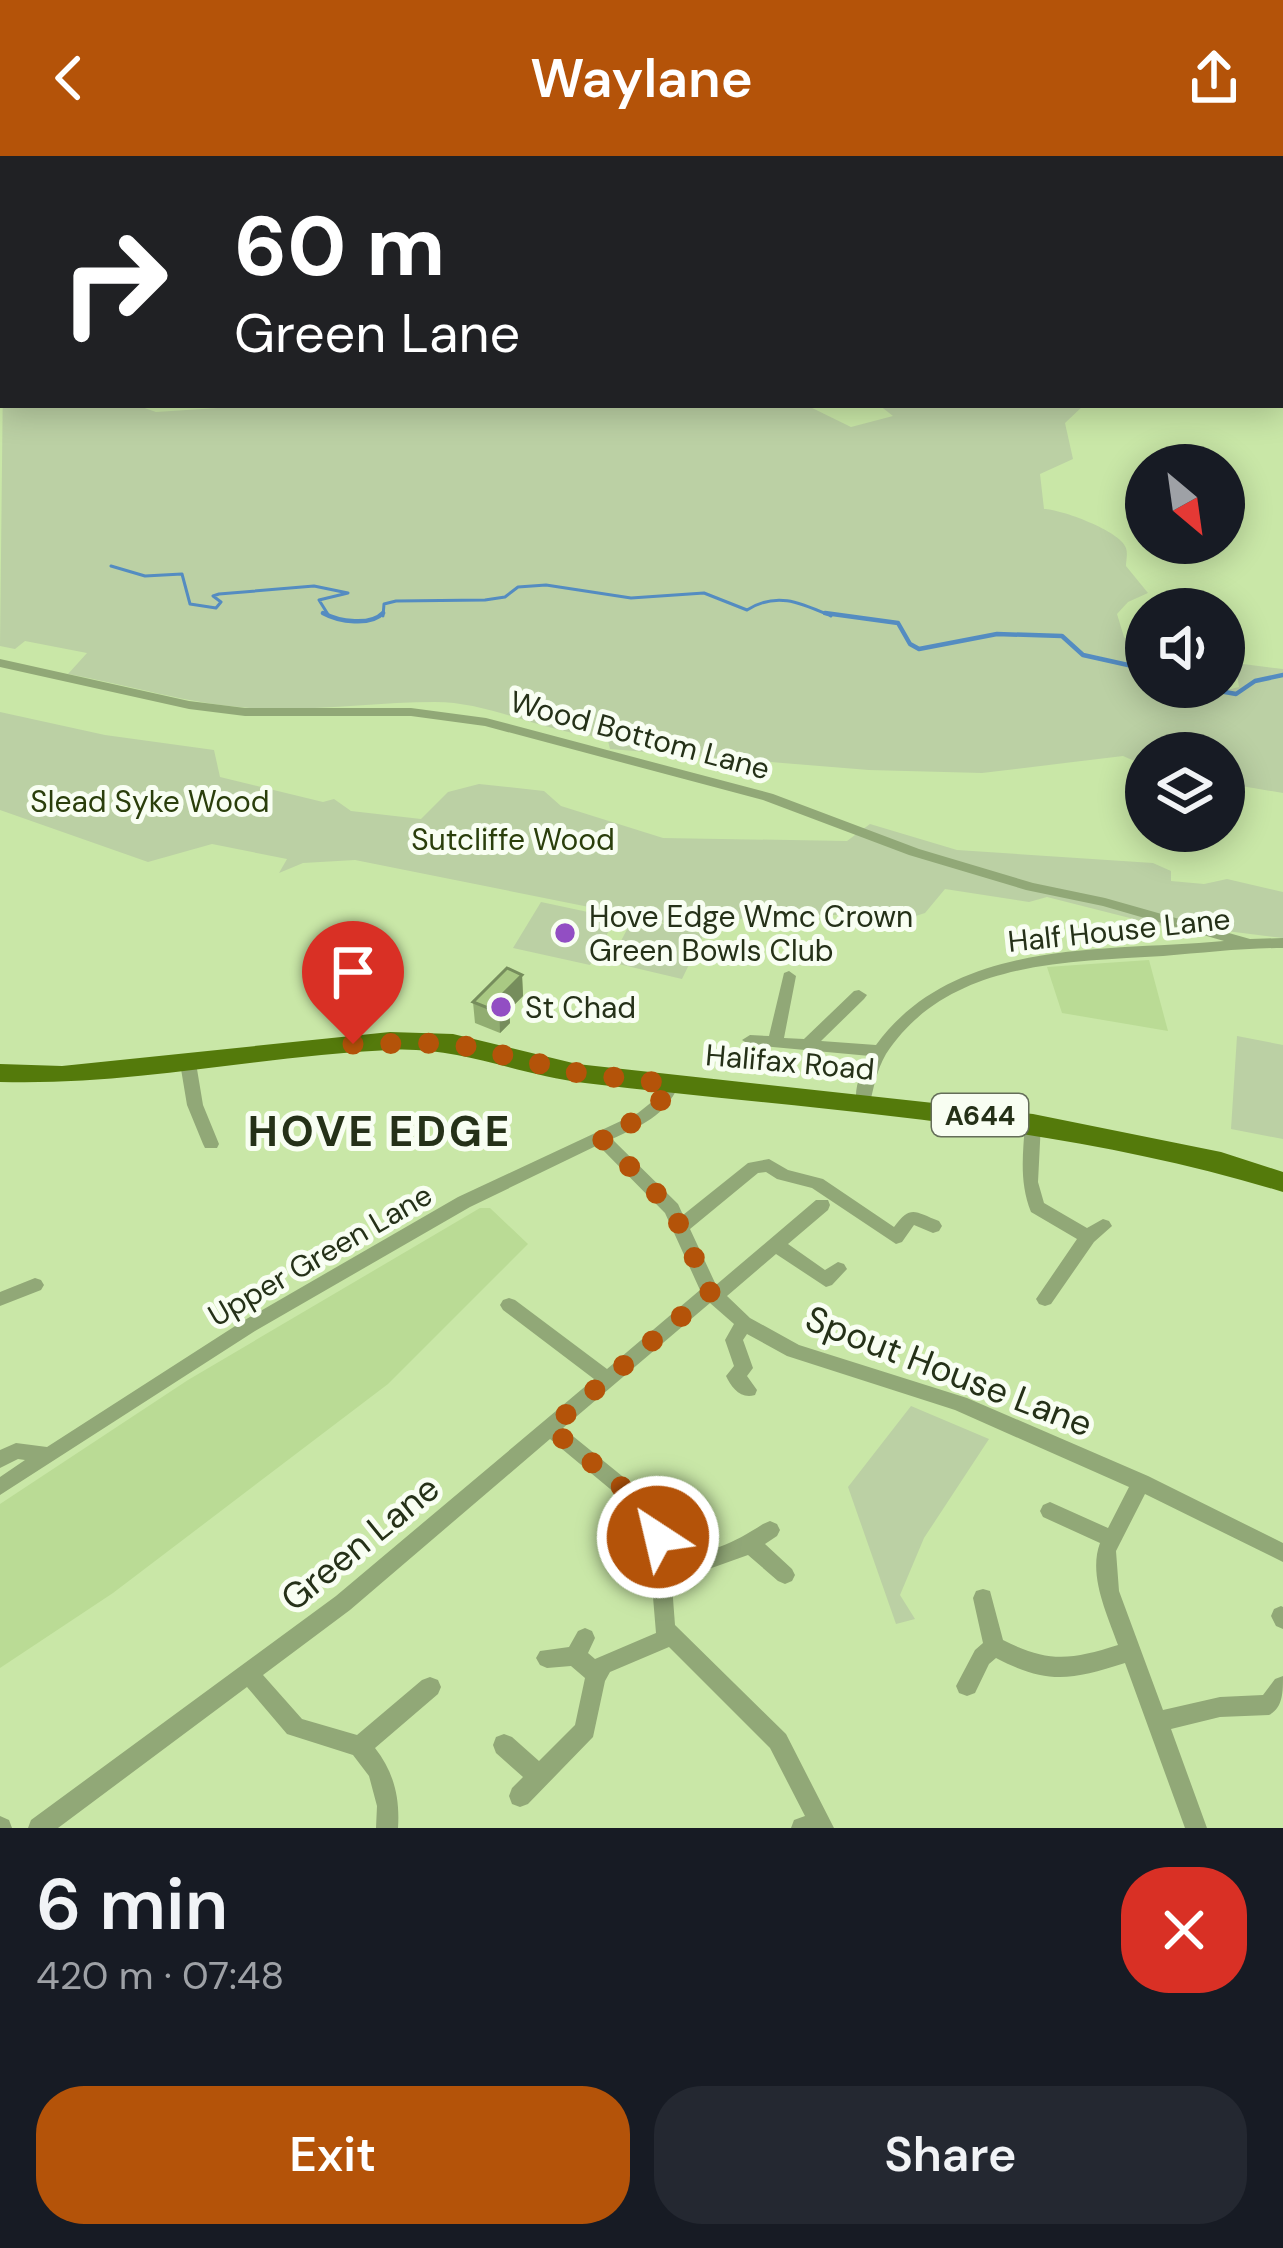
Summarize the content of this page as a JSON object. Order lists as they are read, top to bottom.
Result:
{
  "streets": {
    "main road": ["Halifax Road", "A644"],
    "street": [
      "Wood Bottom Lane",
      "Half House Lane",
      "Upper Green Lane",
      "Spout House Lane",
      "Green Lane"
    ]
  },
  "crossings": [
    ["Wood Bottom Lane", "Half House Lane"],
    ["Half House Lane", "Halifax Road"],
    ["Halifax Road", "Upper Green Lane"],
    ["Upper Green Lane", "Spout House Lane"],
    ["Spout House Lane", "Green Lane"]
  ],
  "districts": ["HOVE EDGE"],
  "parks": ["Slead Syke Wood", "Sutcliffe Wood"],
  "places": ["Hove Edge Wmc Crown Green Bowls Club", "St Chad"],
  "north": "bottom right",
  "page": {
    "header": "Waylane",
    "turn": ["60 m", "Green Lane"],
    "heading": ["6 min", "420 m · 07:48"],
    "buttons": ["Exit", "Share"]
  }
}
